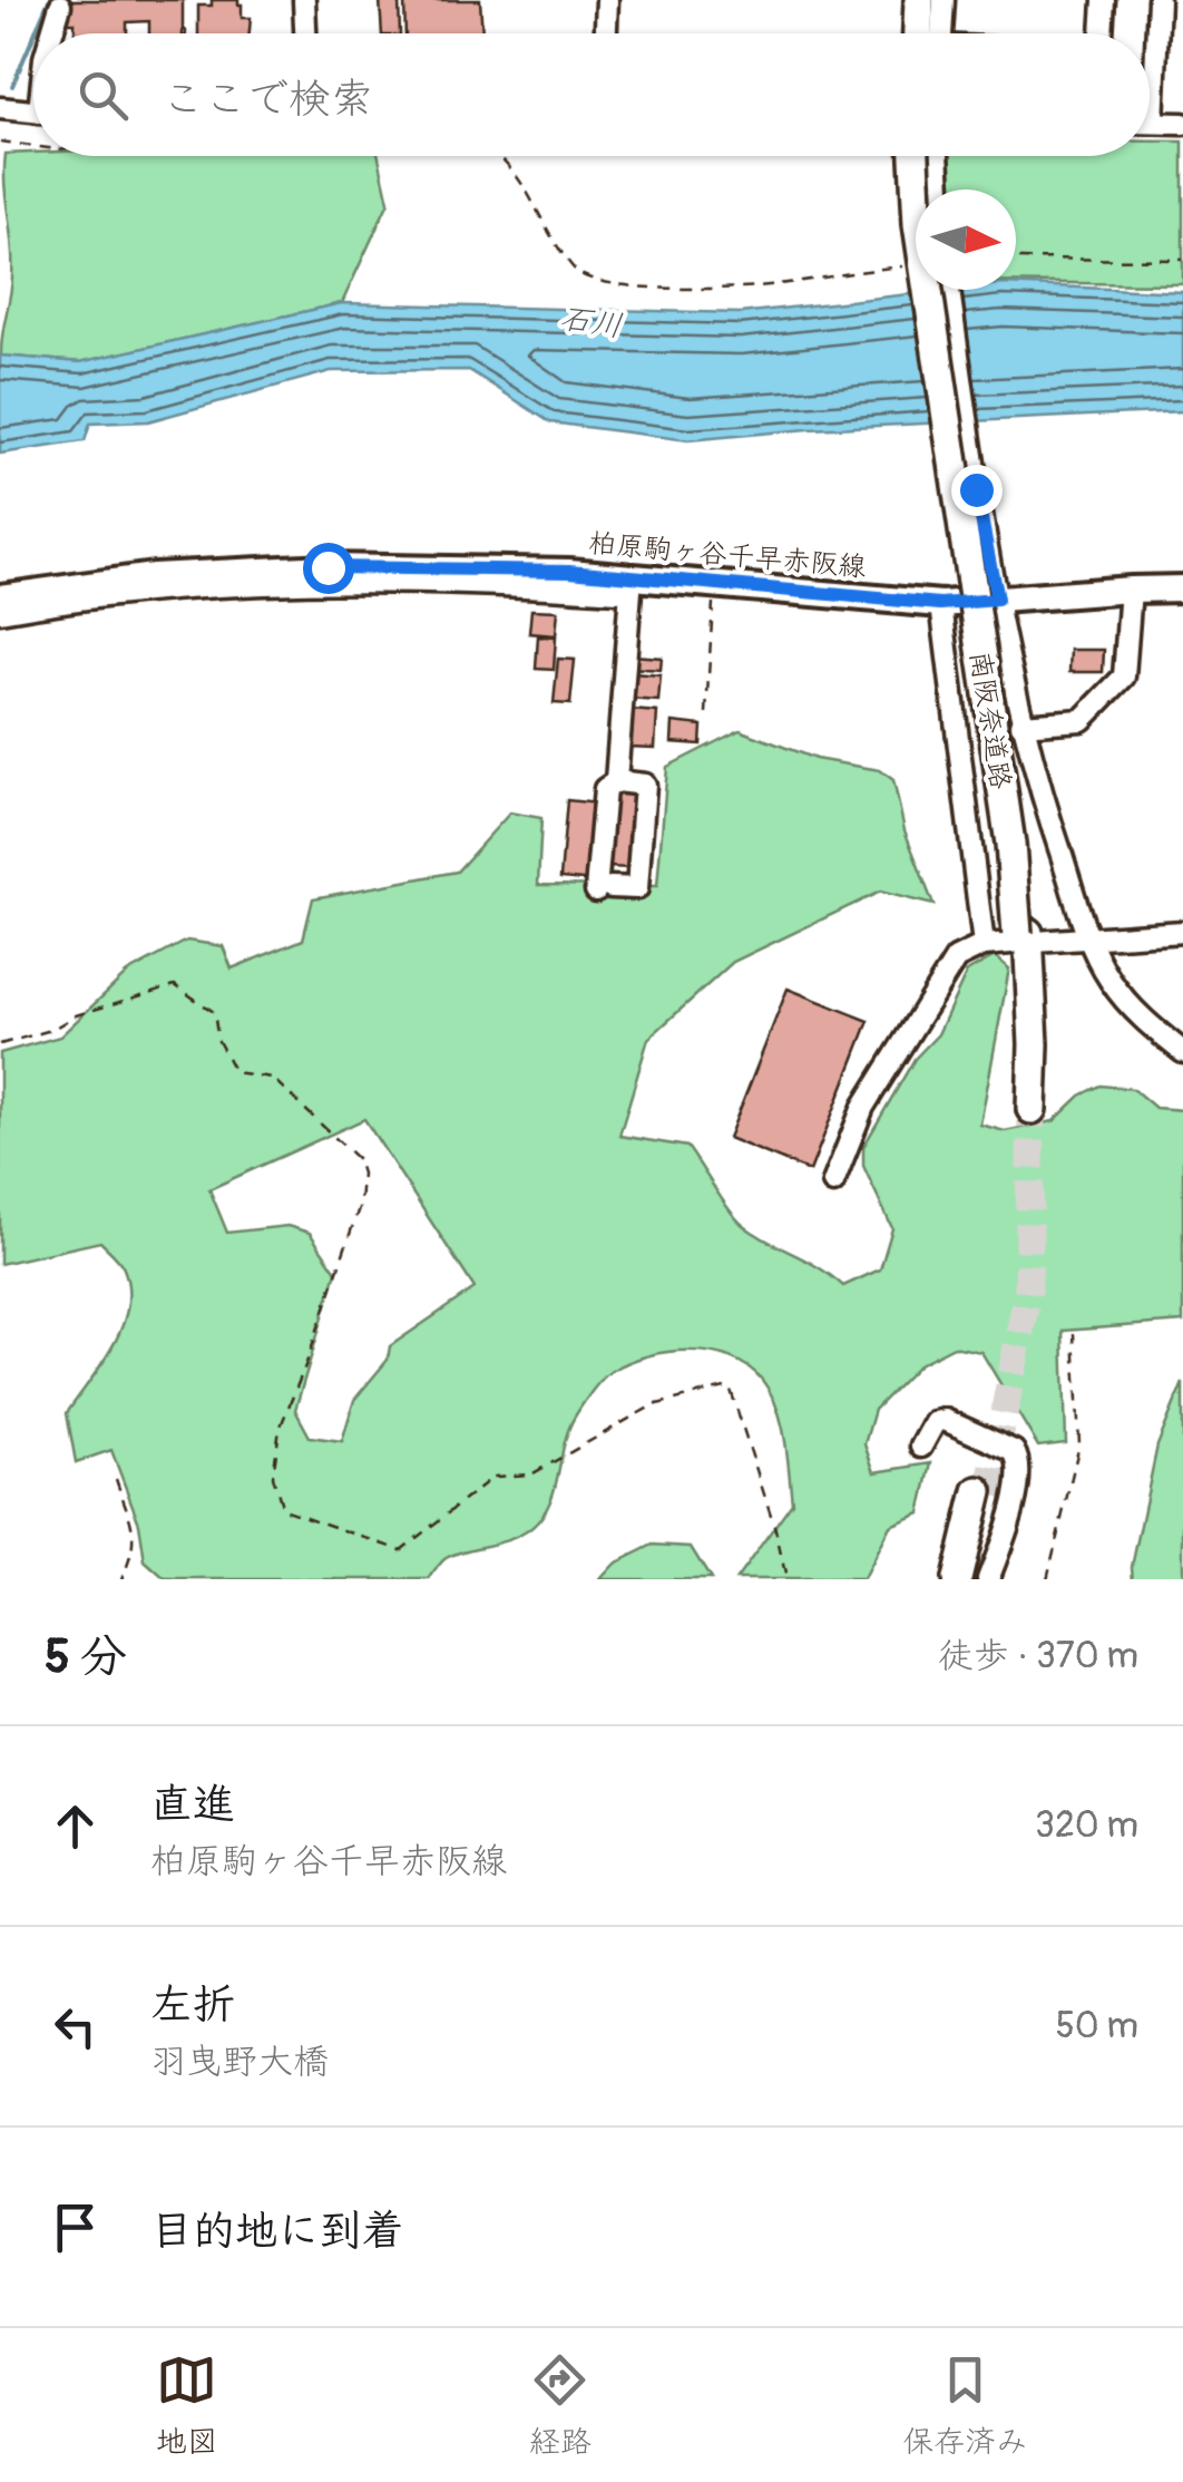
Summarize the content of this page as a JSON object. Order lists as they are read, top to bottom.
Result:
{
  "streets": {
    "highway": ["南阪奈道路"],
    "main road": ["柏原駒ヶ谷千早赤阪線"]
  },
  "water": ["石川"],
  "north": "right",
  "page": {
    "search": "ここで検索",
    "heading": ["5 分", "徒歩 · 370 m"],
    "list": [
      ["直進", "柏原駒ヶ谷千早赤阪線", "320 m"],
      ["左折", "羽曳野大橋", "50 m"],
      "目的地に到着"
    ],
    "nav": ["地図", "経路", "保存済み"]
  }
}
